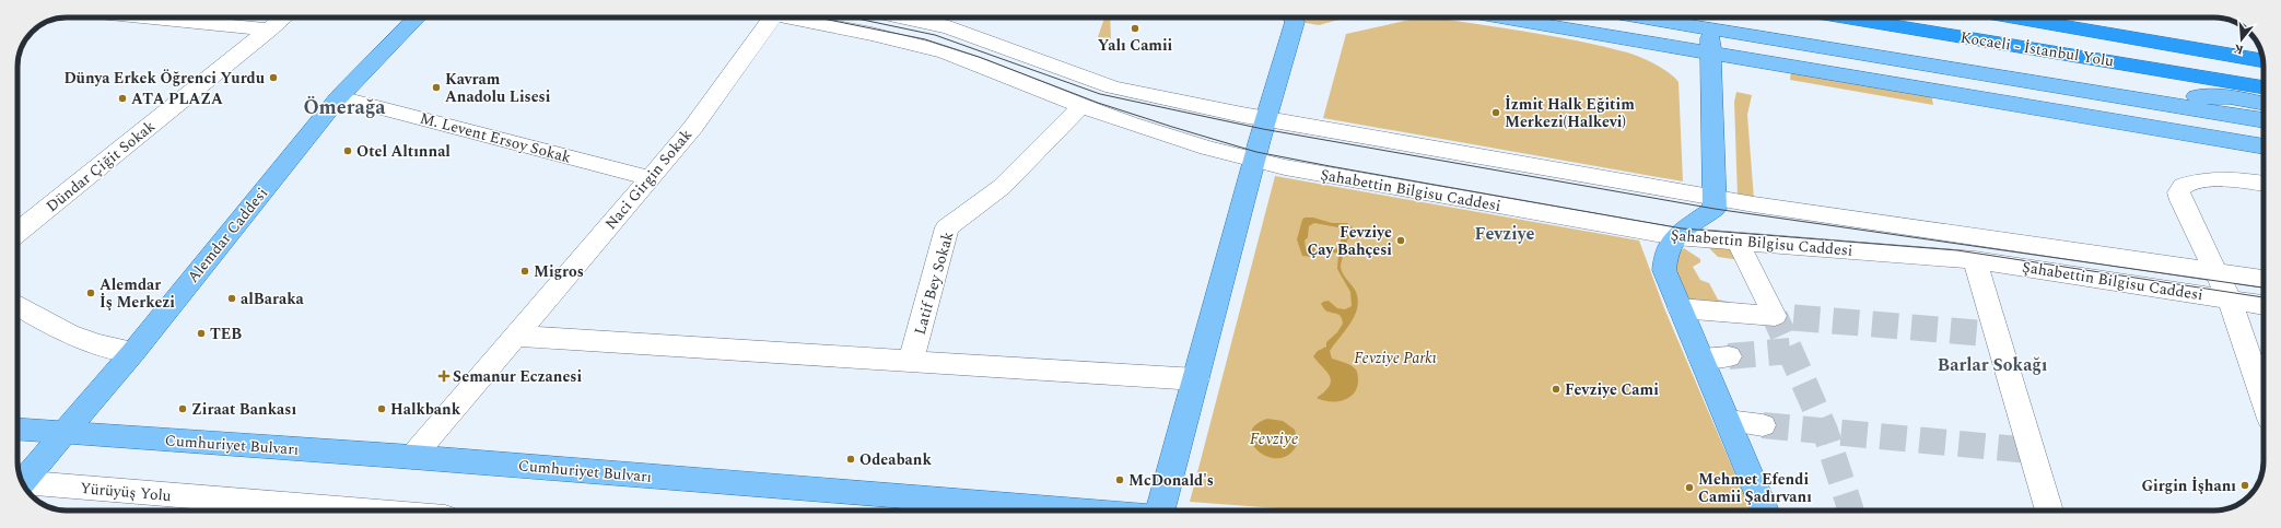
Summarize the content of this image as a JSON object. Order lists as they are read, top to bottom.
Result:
{
  "streets": {
    "highway": ["Kocaeli - İstanbul Yolu"],
    "main road": ["Alemdar Caddesi", "Cumhuriyet Bulvarı"],
    "street": [
      "M. Levent Ersoy Sokak",
      "Dündar Çiğit Sokak",
      "Naci Girgin Sokak",
      "Şahabettin Bilgisu Caddesi",
      "Latif Bey Sokak",
      "Yürüyüş Yolu"
    ]
  },
  "crossings": [
    ["M. Levent Ersoy Sokak", "Naci Girgin Sokak"],
    ["M. Levent Ersoy Sokak", "Alemdar Caddesi"],
    ["Naci Girgin Sokak", "Cumhuriyet Bulvarı"],
    ["Şahabettin Bilgisu Caddesi", "Latif Bey Sokak"],
    ["Alemdar Caddesi", "Cumhuriyet Bulvarı"]
  ],
  "districts": ["Ömerağa", "Fevziye", "Barlar Sokağı"],
  "water": ["Fevziye"],
  "parks": ["Fevziye Parkı"],
  "places": {
    "other": [
      "Yalı Camii",
      "Dünya Erkek Öğrenci Yurdu",
      "Kavram Anadolu Lisesi",
      "ATA PLAZA",
      "İzmit Halk Eğitim Merkezi(Halkevi)",
      "Otel Altınnal",
      "Fevziye Çay Bahçesi",
      "Migros",
      "Alemdar İş Merkezi",
      "alBaraka",
      "TEB",
      "Fevziye Cami",
      "Ziraat Bankası",
      "Halkbank",
      "Odeabank",
      "McDonald's",
      "Girgin İşhanı",
      "Mehmet Efendi Camii Şadırvanı"
    ],
    "health": ["Semanur Eczanesi"]
  },
  "north": "bottom"
}
